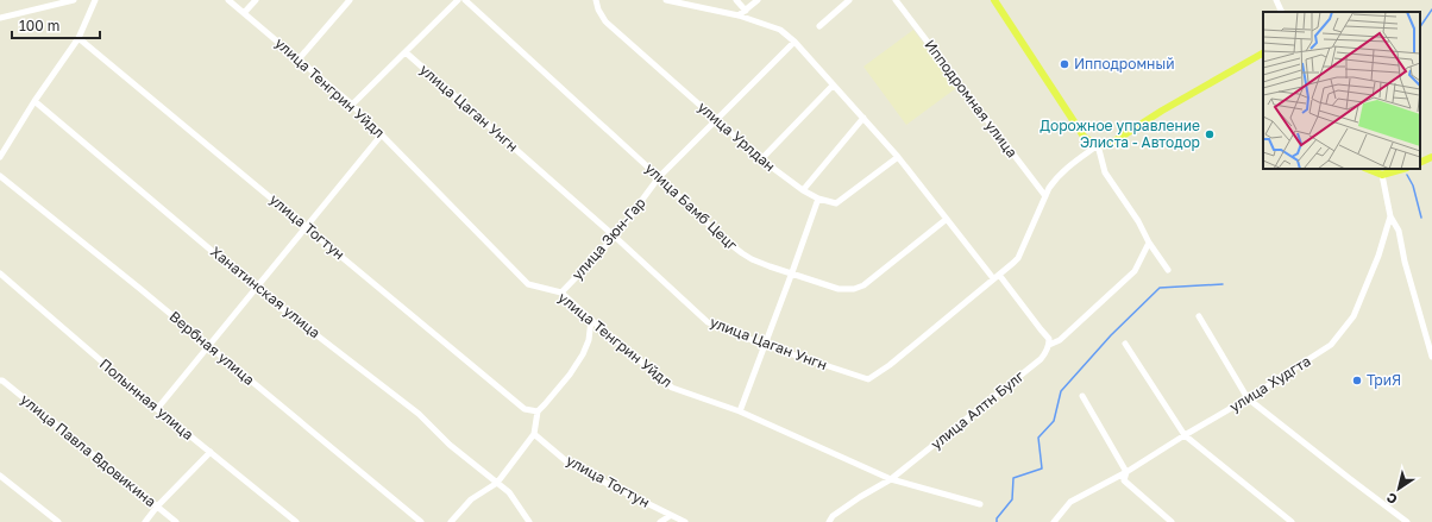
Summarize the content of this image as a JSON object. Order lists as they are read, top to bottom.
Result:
{
  "streets": {
    "street": [
      "улица Тенгрин Уйдл",
      "Ипподромная улица",
      "улица Цаган Унгн",
      "улица Урлдан",
      "улица Бамб Цецг",
      "улица Тогтун",
      "улица Зюн-Гар",
      "Ханатинская улица",
      "Вербная улица",
      "улица Худгта",
      "Полынная улица",
      "улица Алтн Булг",
      "улица Павла Вдовикина"
    ]
  },
  "crossings": [
    ["улица Тенгрин Уйдл", "улица Зюн-Гар"],
    ["улица Тенгрин Уйдл", "улица Алтн Булг"],
    ["Ипподромная улица", "улица Цаган Унгн"],
    ["улица Цаган Унгн", "улица Зюн-Гар"],
    ["улица Урлдан", "улица Зюн-Гар"],
    ["улица Бамб Цецг", "улица Зюн-Гар"]
  ],
  "places": ["Ипподромный", "Дорожное управление Элиста - Автодор", "ТриЯ"],
  "scale_bar": "100 m",
  "north": "bottom left"
}
